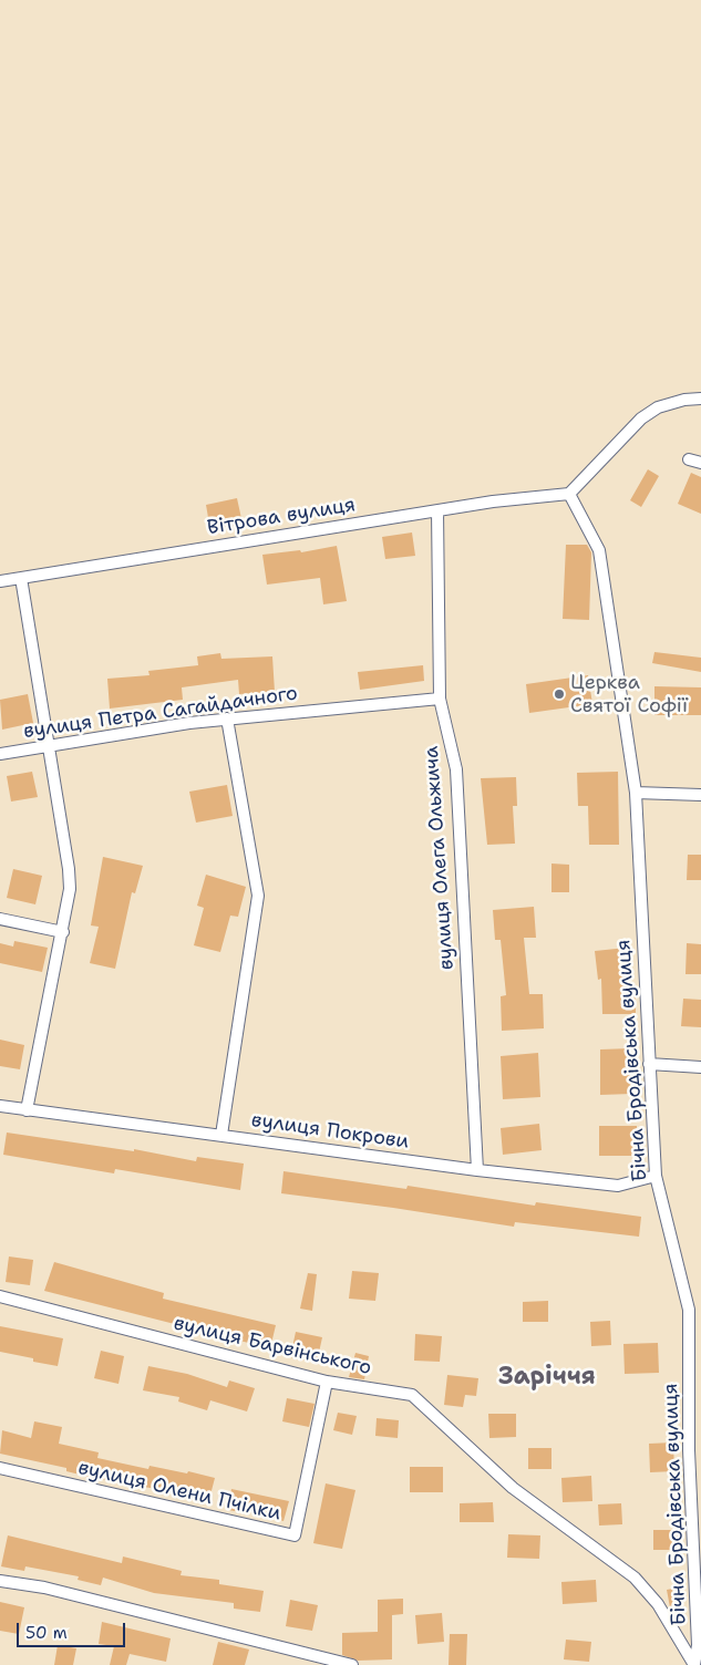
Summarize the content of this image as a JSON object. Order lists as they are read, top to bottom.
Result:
{
  "streets": {
    "street": [
      "Вітрова вулиця",
      "вулиця Петра Сагайдачного",
      "вулиця Олега Ольжича",
      "Бічна Бродівська вулиця",
      "вулиця Покрови",
      "вулиця Барвінського",
      "вулиця Олени Пчілки"
    ]
  },
  "crossings": [
    ["Вітрова вулиця", "вулиця Олега Ольжича"],
    ["Вітрова вулиця", "Бічна Бродівська вулиця"],
    ["вулиця Петра Сагайдачного", "вулиця Олега Ольжича"],
    ["вулиця Олега Ольжича", "вулиця Покрови"],
    ["Бічна Бродівська вулиця", "вулиця Покрови"],
    ["Бічна Бродівська вулиця", "вулиця Барвінського"],
    ["вулиця Барвінського", "вулиця Олени Пчілки"]
  ],
  "districts": ["Заріччя"],
  "places": ["Церква Святої Софії"],
  "scale_bar": "50 m"
}
